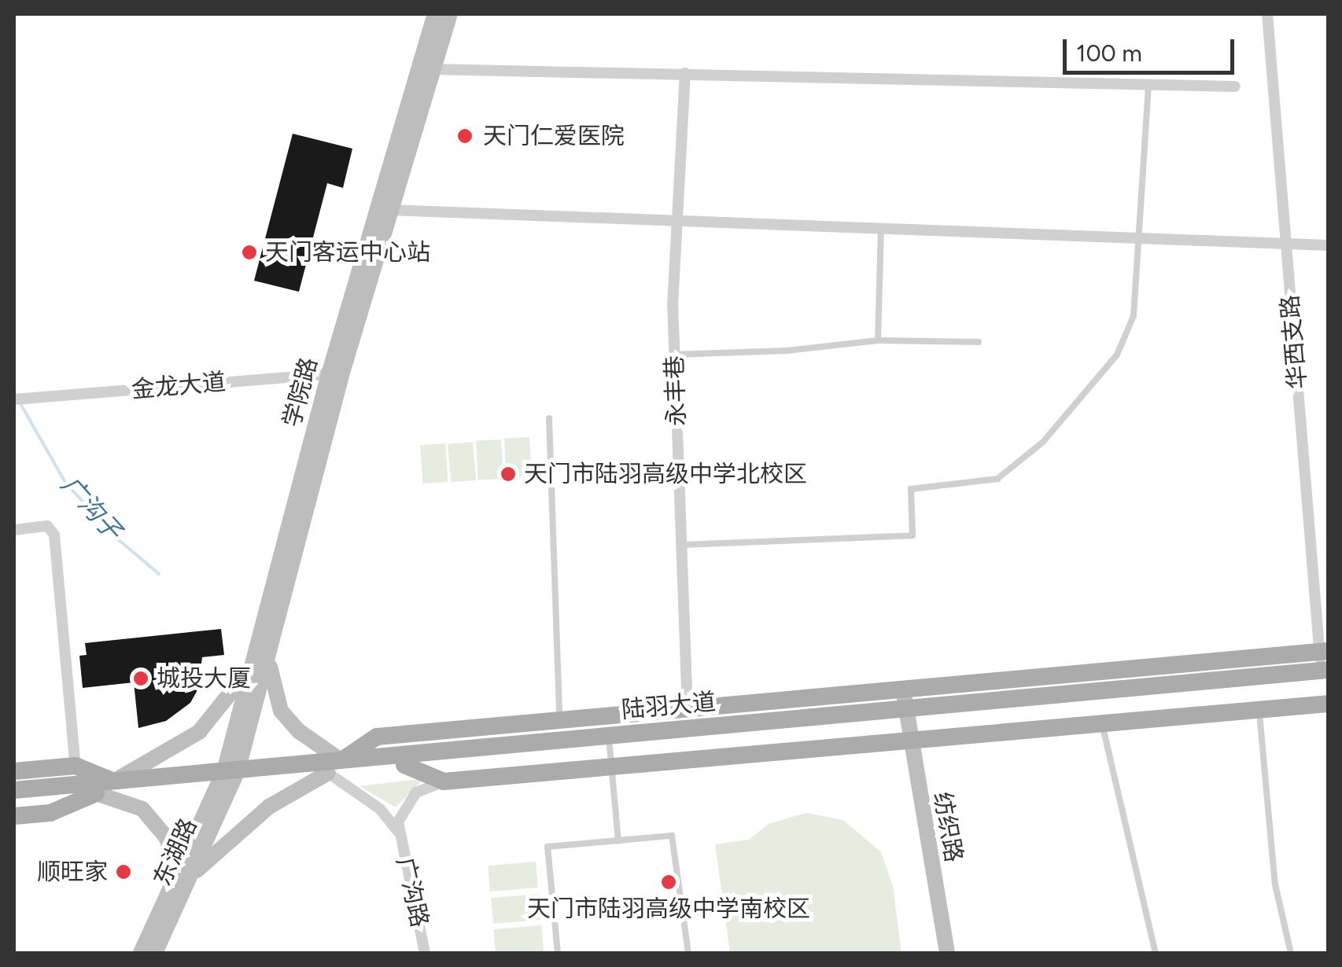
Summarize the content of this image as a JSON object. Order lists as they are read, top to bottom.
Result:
{
  "streets": {
    "main road": [
      "学院路",
      "陆羽大道",
      "纺织路",
      "东湖路"
    ],
    "street": [
      "华西支路",
      "金龙大道",
      "永丰巷",
      "广沟路"
    ]
  },
  "crossings": [
    ["华西支路", "陆羽大道"],
    ["金龙大道", "学院路"],
    ["学院路", "陆羽大道"],
    ["学院路", "东湖路"],
    ["陆羽大道", "纺织路"],
    ["陆羽大道", "东湖路"]
  ],
  "water": ["广沟子"],
  "places": [
    "天门仁爱医院",
    "天门客运中心站",
    "天门市陆羽高级中学北校区",
    "城投大厦",
    "顺旺家",
    "天门市陆羽高级中学南校区"
  ],
  "scale_bar": "100 m"
}
